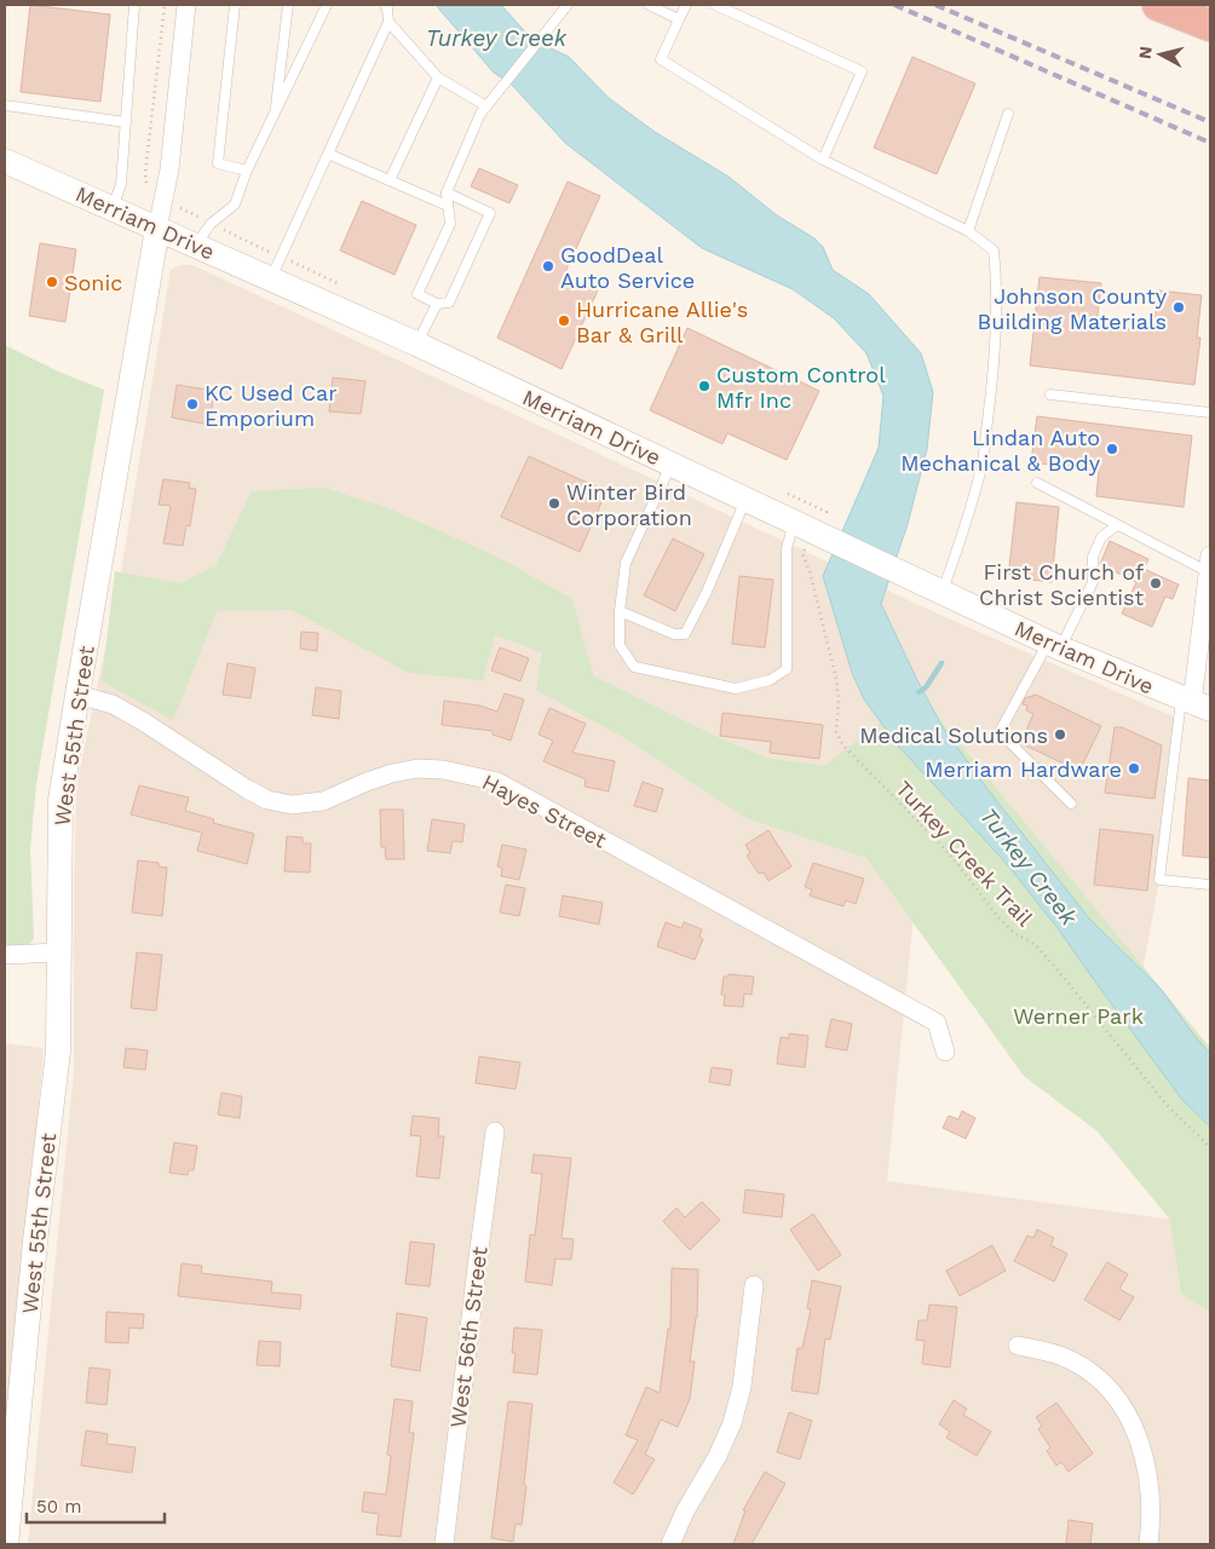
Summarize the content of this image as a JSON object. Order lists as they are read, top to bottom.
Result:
{
  "streets": {
    "street": [
      "Merriam Drive",
      "West 55th Street",
      "Hayes Street",
      "West 56th Street"
    ],
    "path": ["Turkey Creek Trail"]
  },
  "crossings": [
    ["Merriam Drive", "West 55th Street"],
    ["Merriam Drive", "Turkey Creek Trail"],
    ["West 55th Street", "Hayes Street"]
  ],
  "water": ["Turkey Creek"],
  "parks": ["Werner Park"],
  "places": [
    "GoodDeal Auto Service",
    "Sonic",
    "Johnson County Building Materials",
    "Hurricane Allie's Bar & Grill",
    "Custom Control Mfr Inc",
    "KC Used Car Emporium",
    "Lindan Auto Mechanical & Body",
    "Winter Bird Corporation",
    "First Church of Christ Scientist",
    "Medical Solutions",
    "Merriam Hardware"
  ],
  "scale_bar": "50 m",
  "north": "left"
}
